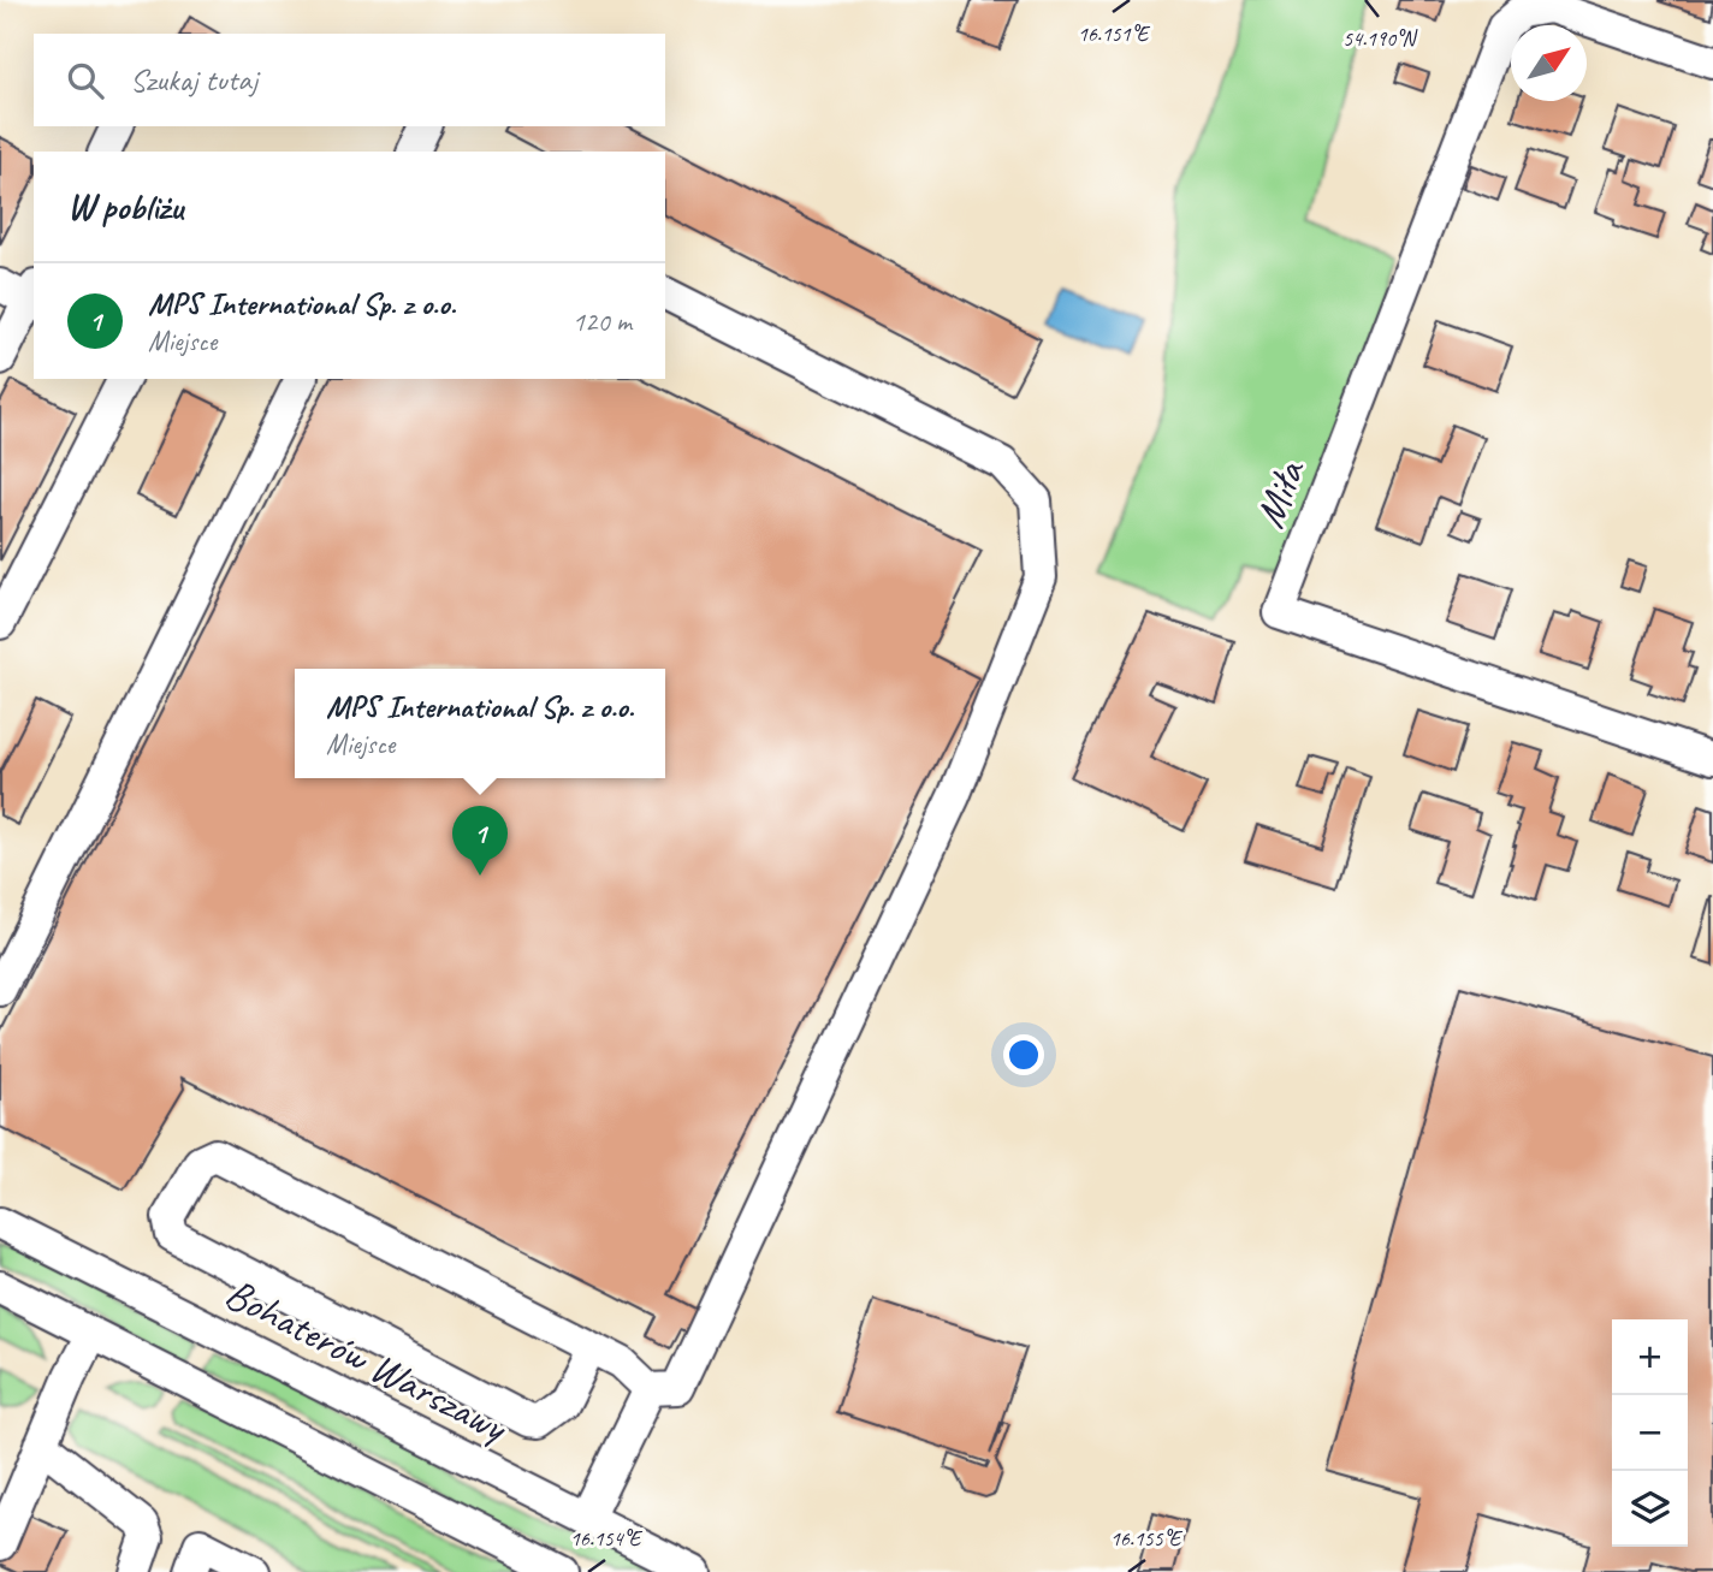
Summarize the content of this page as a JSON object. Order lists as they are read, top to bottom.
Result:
{
  "streets": {
    "street": ["Miła", "Bohaterów Warszawy"]
  },
  "north": "top right",
  "page": {
    "search": "Szukaj tutaj",
    "heading": "W pobliżu",
    "list": [
      {
        "mark": "1",
        "name": "MPS International Sp. z o.o.",
        "note": "Miejsce",
        "value": "120 m"
      }
    ],
    "popup": ["MPS International Sp. z o.o.", "Miejsce"],
    "pins": "1",
    "map_buttons": ["+", "−"]
  },
  "coordinates": [
    "16.151°E",
    "54.190°N",
    "16.154°E",
    "16.155°E"
  ]
}
